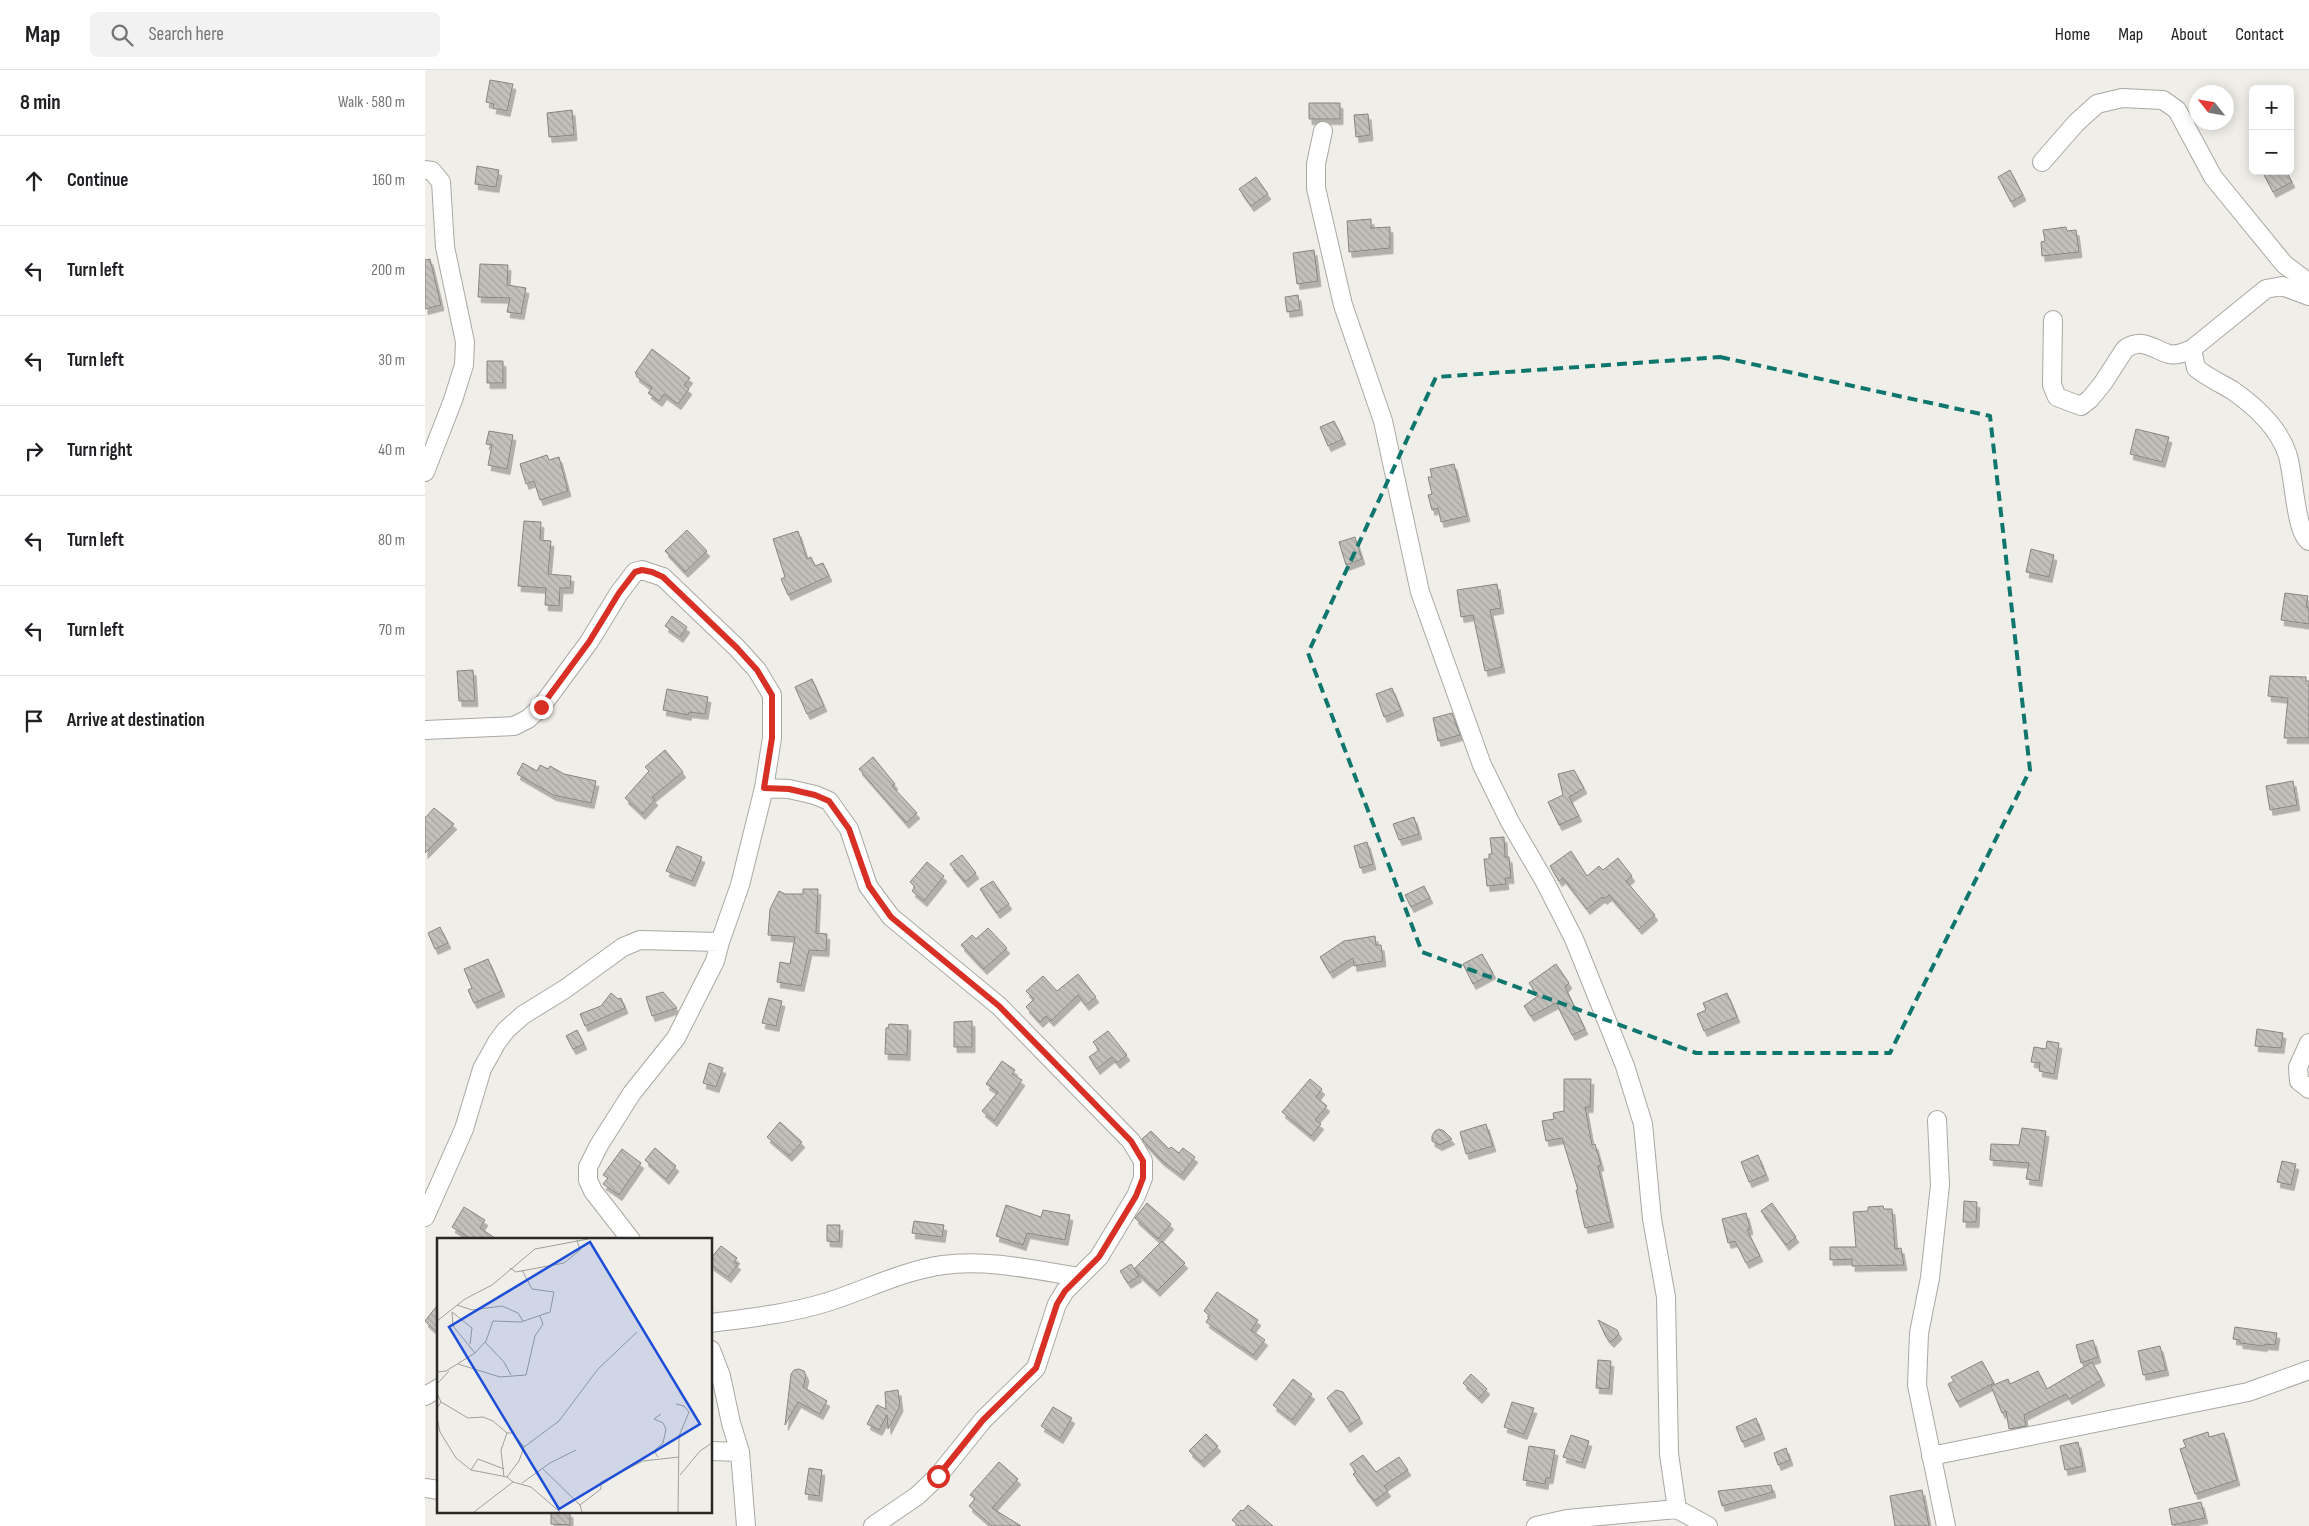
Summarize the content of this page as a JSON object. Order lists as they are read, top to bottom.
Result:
{
  "north": "top left",
  "page": {
    "header": "Map",
    "search": "Search here",
    "nav": [
      "Home",
      "Map",
      "About",
      "Contact"
    ],
    "heading": ["8 min", "Walk · 580 m"],
    "map_buttons": ["+", "−"],
    "list": [
      ["Continue", "160 m"],
      ["Turn left", "200 m"],
      ["Turn left", "30 m"],
      ["Turn right", "40 m"],
      ["Turn left", "80 m"],
      ["Turn left", "70 m"],
      "Arrive at destination"
    ]
  }
}
